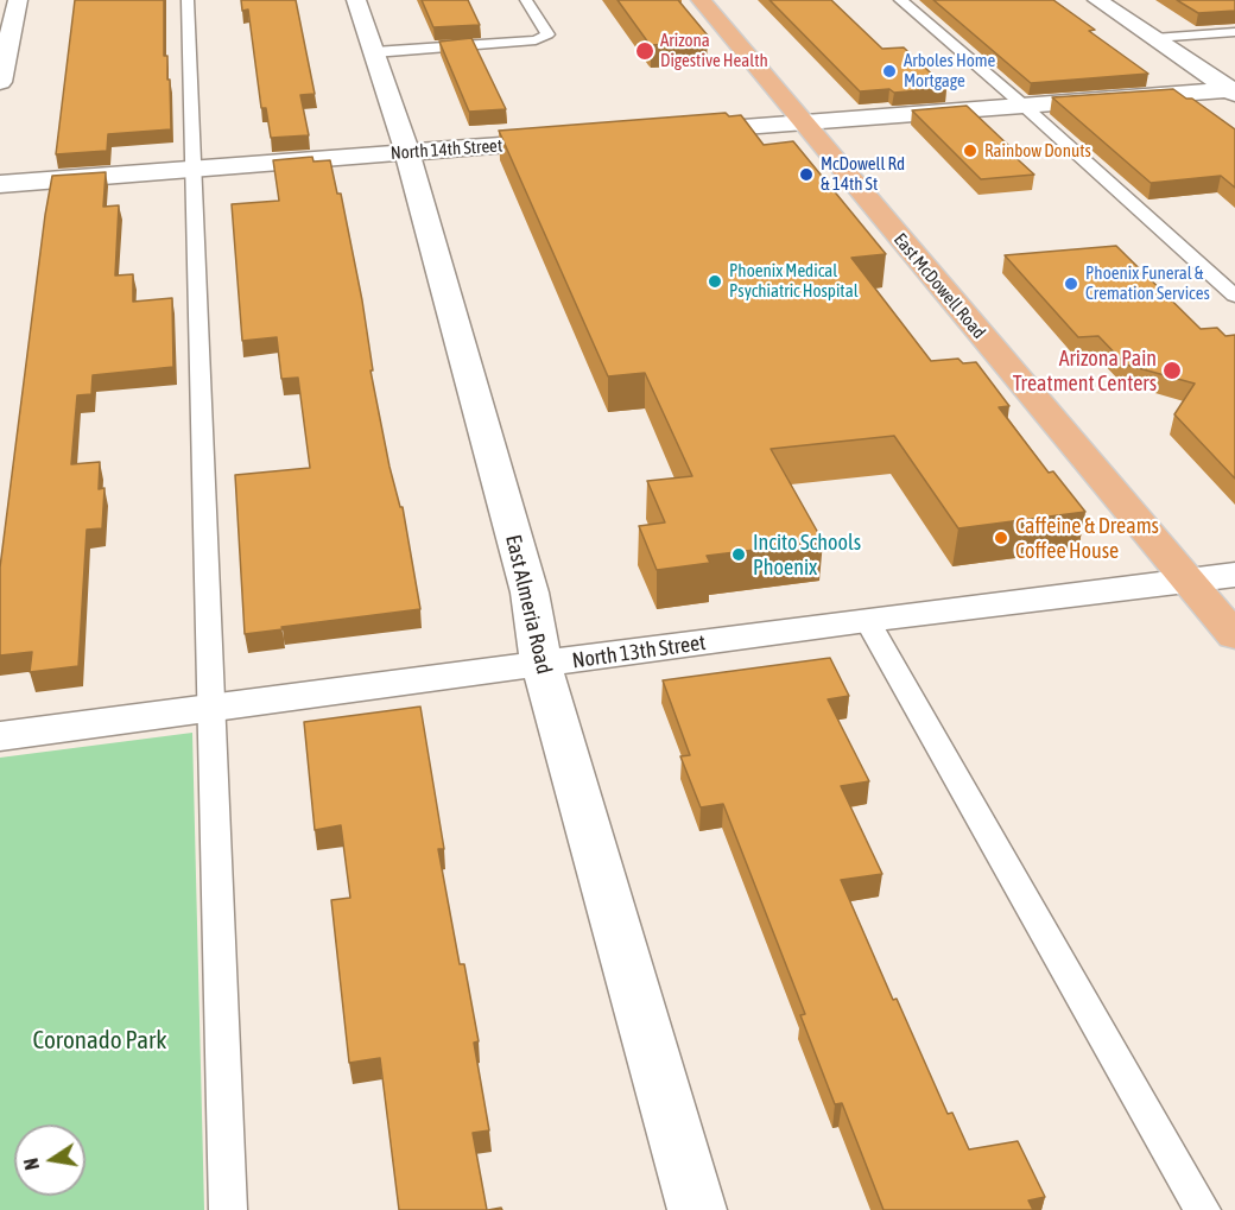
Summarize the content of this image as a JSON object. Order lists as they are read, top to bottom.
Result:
{
  "streets": {
    "main road": ["East McDowell Road"],
    "street": ["North 14th Street", "East Almeria Road", "North 13th Street"]
  },
  "crossings": [
    ["North 14th Street", "East Almeria Road"],
    ["East McDowell Road", "North 13th Street"],
    ["East Almeria Road", "North 13th Street"]
  ],
  "parks": ["Coronado Park"],
  "places": [
    "Arizona Digestive Health",
    "Arboles Home Mortgage",
    "Rainbow Donuts",
    "McDowell Rd & 14th St",
    "Phoenix Medical Psychiatric Hospital",
    "Phoenix Funeral & Cremation Services",
    "Arizona Pain Treatment Centers",
    "Caffeine & Dreams Coffee House",
    "Incito Schools Phoenix"
  ],
  "north": "left"
}
